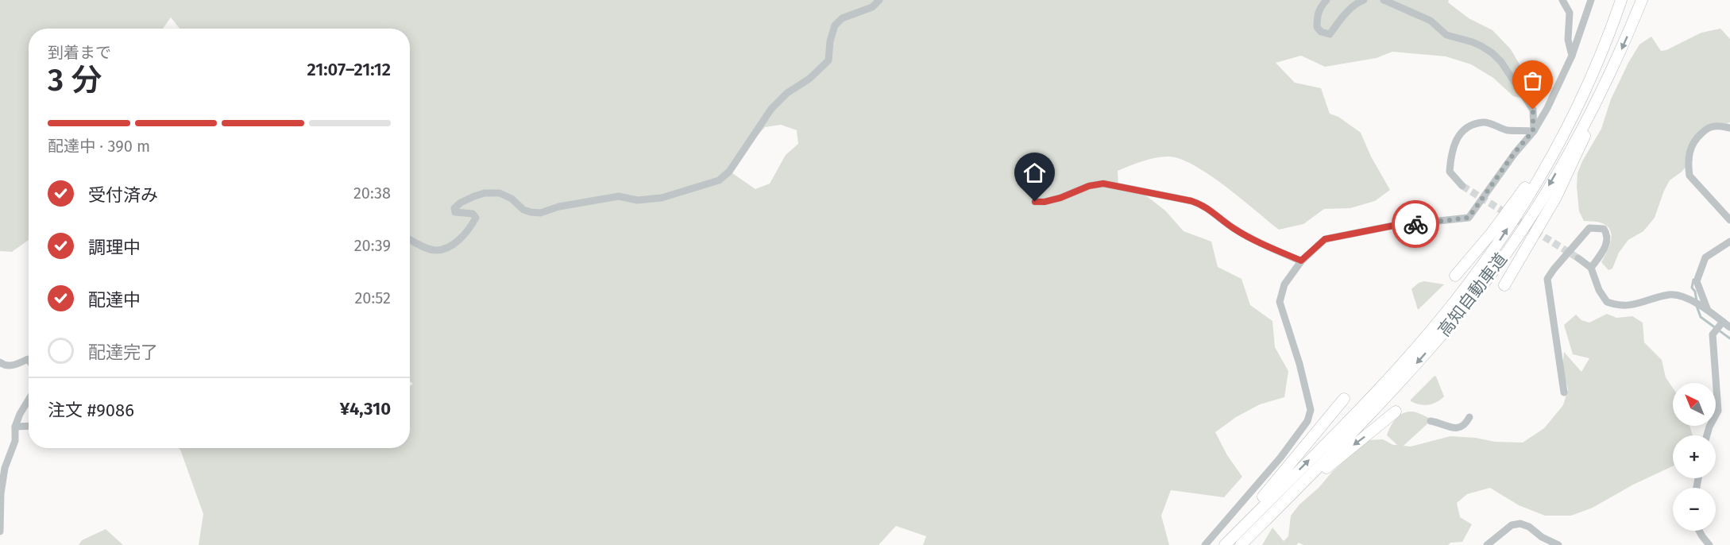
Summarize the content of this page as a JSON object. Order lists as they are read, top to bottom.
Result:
{
  "streets": {
    "highway": ["高知自動車道"]
  },
  "north": "top left",
  "page": {
    "heading": ["3 分", "到着まで", "21:07–21:12"],
    "panel": ["注文 #9086", "¥4,310"],
    "bar": "配達中 · 390 m",
    "list": [
      ["受付済み", "20:38"],
      ["調理中", "20:39"],
      ["配達中", "20:52"],
      "配達完了"
    ],
    "map_buttons": ["+", "−"]
  }
}
